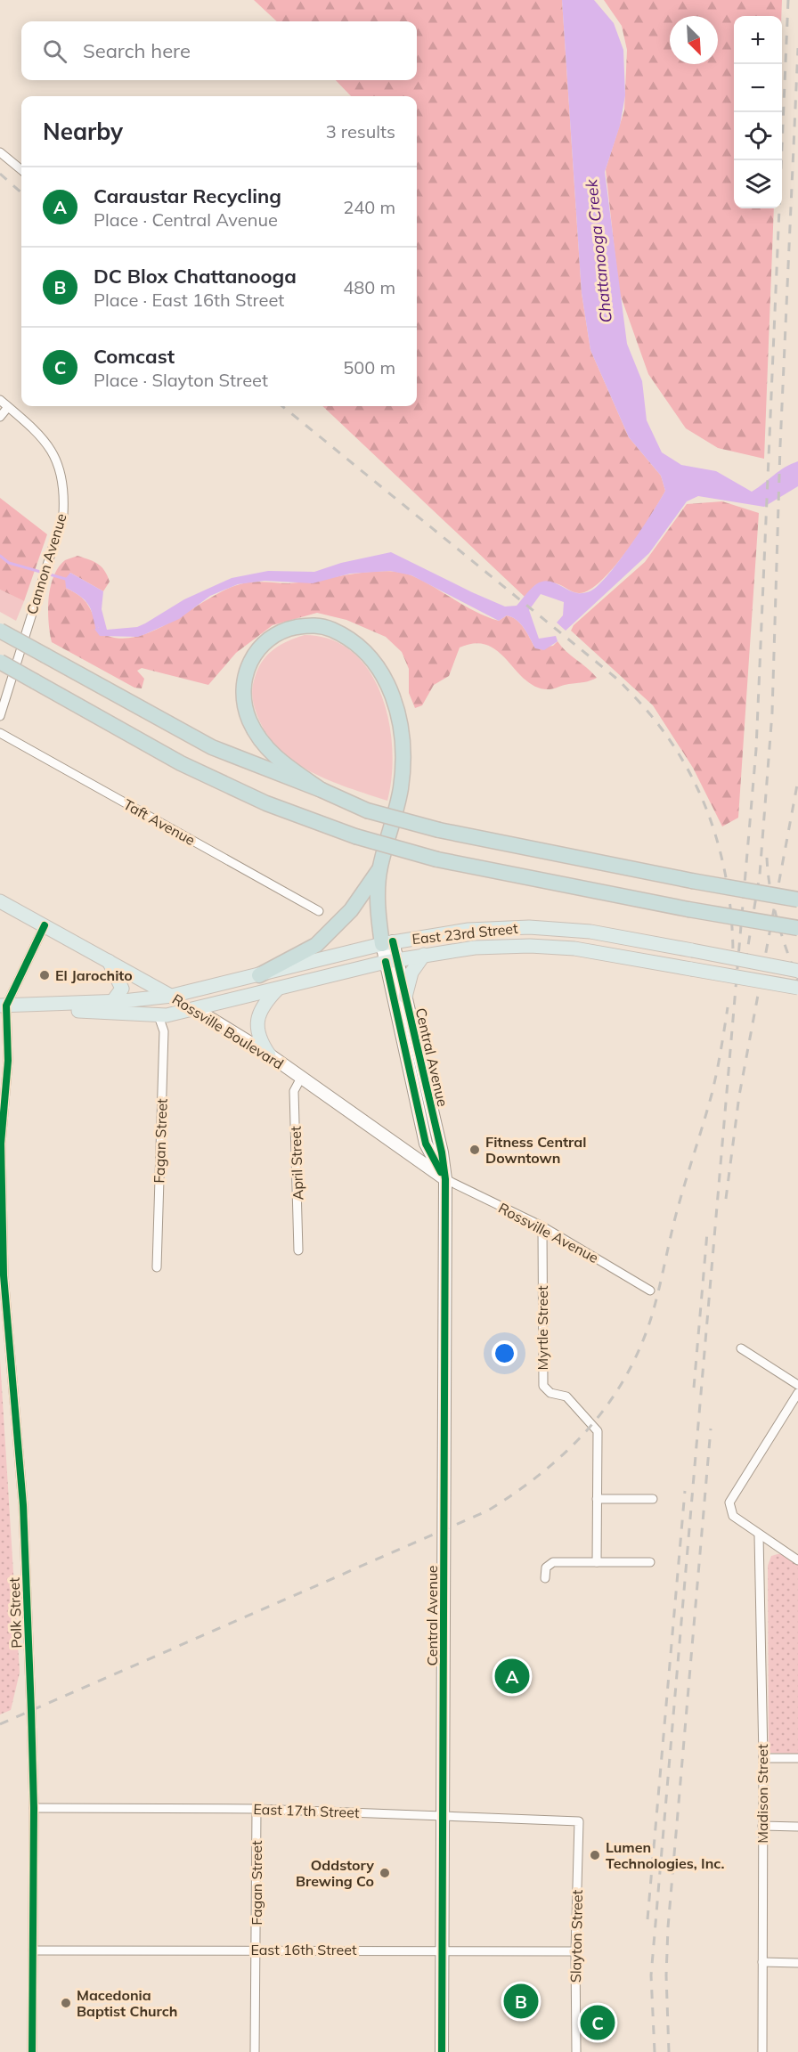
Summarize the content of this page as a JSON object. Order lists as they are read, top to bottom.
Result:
{
  "streets": {
    "main road": ["East 23rd Street", "Rossville Boulevard", "Central Avenue"],
    "street": [
      "Cannon Avenue",
      "Taft Avenue",
      "Fagan Street",
      "April Street",
      "Rossville Avenue",
      "Myrtle Street",
      "Polk Street",
      "Madison Street",
      "East 17th Street",
      "Slayton Street",
      "East 16th Street"
    ]
  },
  "crossings": [
    ["East 23rd Street", "Rossville Boulevard"],
    ["East 23rd Street", "Central Avenue"],
    ["East 23rd Street", "Fagan Street"],
    ["East 23rd Street", "Polk Street"],
    ["Rossville Boulevard", "Central Avenue"],
    ["Rossville Boulevard", "April Street"],
    ["Rossville Boulevard", "Rossville Avenue"],
    ["Rossville Boulevard", "Polk Street"],
    ["Central Avenue", "Rossville Avenue"],
    ["Central Avenue", "East 17th Street"],
    ["Central Avenue", "East 16th Street"],
    ["Fagan Street", "East 17th Street"],
    ["Fagan Street", "East 16th Street"],
    ["Rossville Avenue", "Myrtle Street"],
    ["Polk Street", "East 17th Street"],
    ["Polk Street", "East 16th Street"],
    ["East 17th Street", "Slayton Street"],
    ["Slayton Street", "East 16th Street"]
  ],
  "water": ["Chattanooga Creek"],
  "places": [
    "El Jarochito",
    "Fitness Central Downtown",
    "Lumen Technologies, Inc.",
    "Oddstory Brewing Co",
    "Macedonia Baptist Church"
  ],
  "north": "bottom right",
  "page": {
    "map_buttons": ["+", "−"],
    "search": "Search here",
    "heading": ["Nearby", "3 results"],
    "list": [
      {
        "mark": "A",
        "name": "Caraustar Recycling",
        "note": "Place · Central Avenue",
        "value": "240 m"
      },
      {
        "mark": "B",
        "name": "DC Blox Chattanooga",
        "note": "Place · East 16th Street",
        "value": "480 m"
      },
      {
        "mark": "C",
        "name": "Comcast",
        "note": "Place · Slayton Street",
        "value": "500 m"
      }
    ],
    "pins": ["A", "B", "C"]
  }
}
